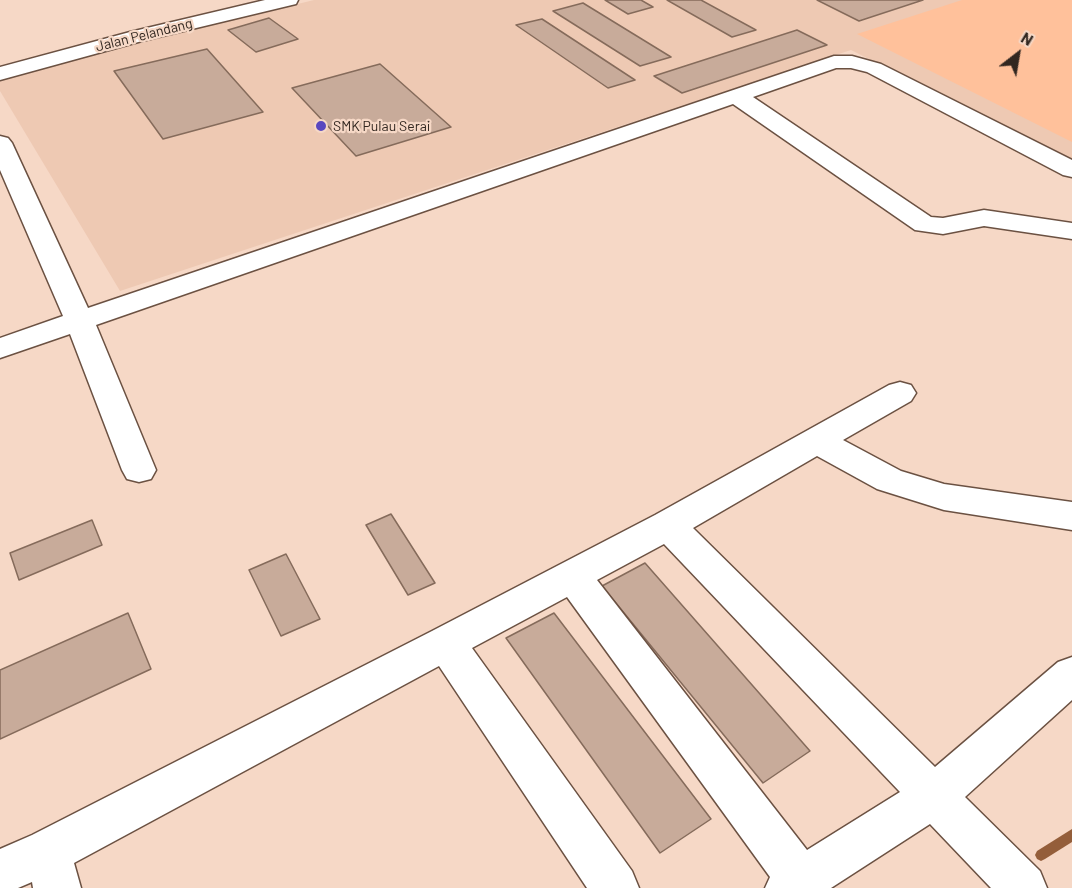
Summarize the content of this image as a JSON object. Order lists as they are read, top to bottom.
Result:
{
  "streets": {
    "street": ["Jalan Pelandang"]
  },
  "places": ["SMK Pulau Serai"],
  "north": "top right"
}
